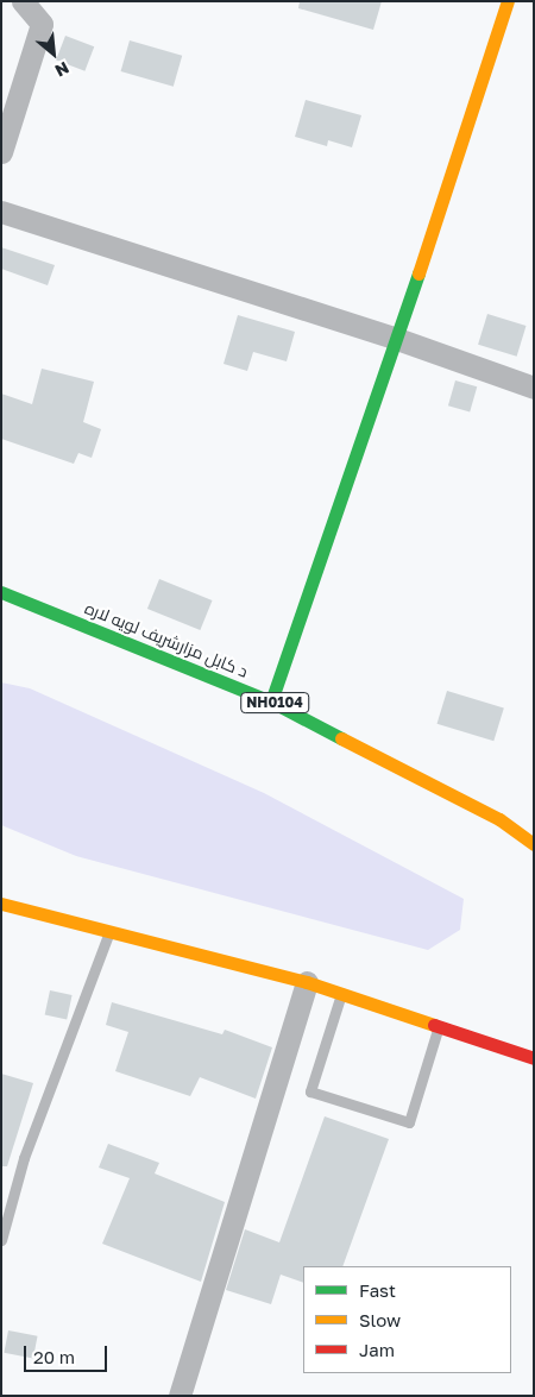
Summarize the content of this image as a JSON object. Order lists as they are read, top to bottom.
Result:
{
  "streets": {
    "main road": ["د کابل مزارشریف لویه لاره", "NH0104"]
  },
  "legend": ["Fast", "Slow", "Jam"],
  "scale_bar": "20 m",
  "north": "bottom right"
}
